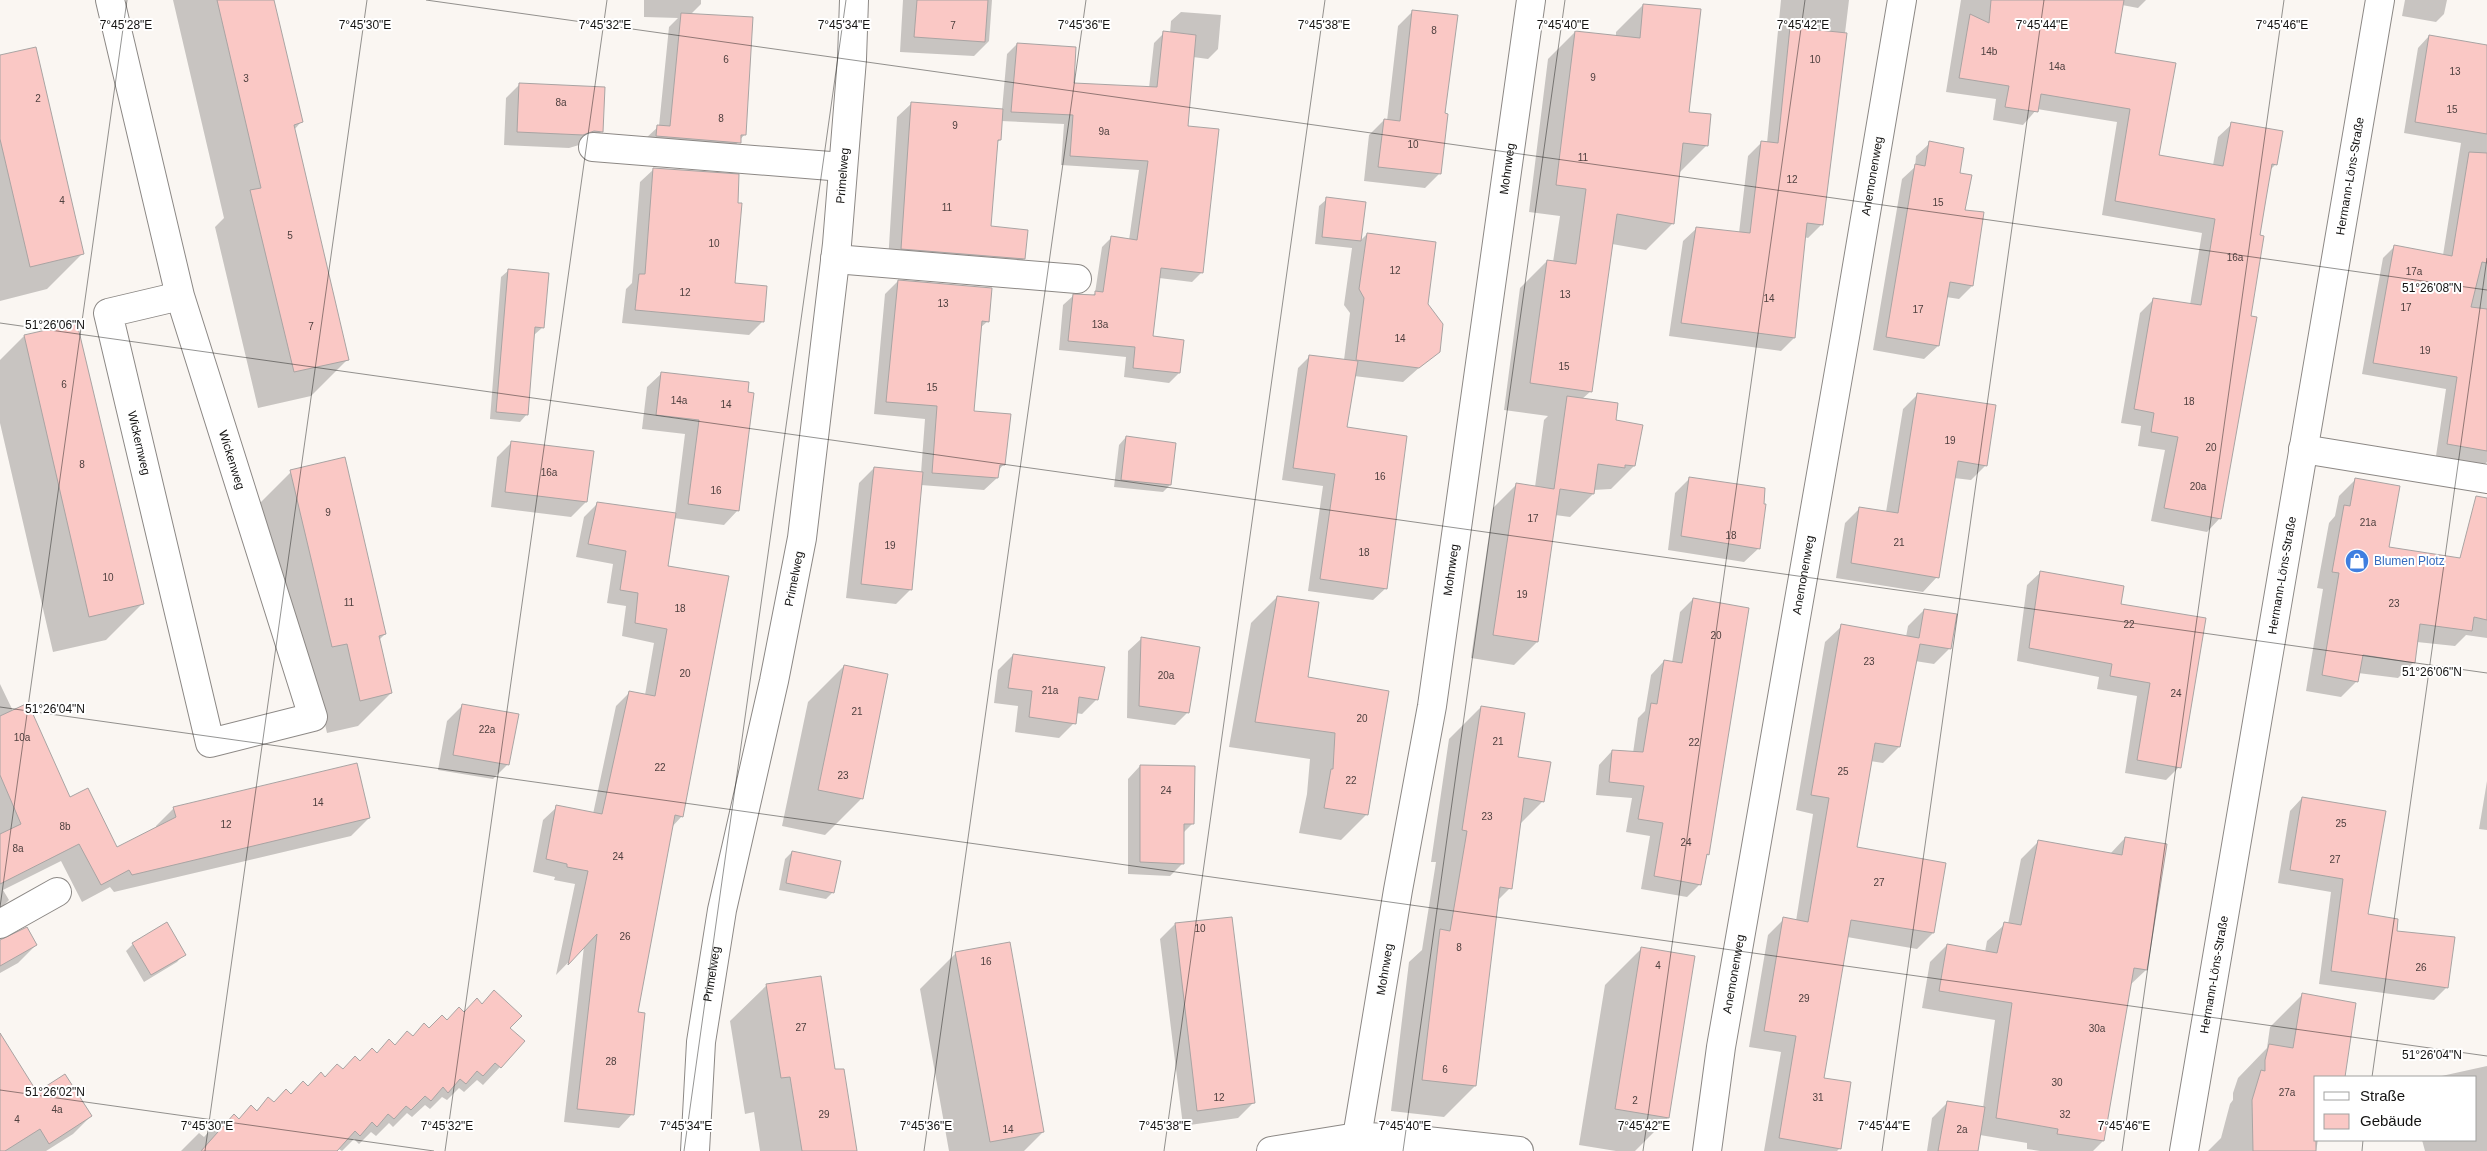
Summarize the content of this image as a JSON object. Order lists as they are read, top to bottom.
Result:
{
  "streets": {
    "street": [
      "Mohnweg",
      "Anemonenweg",
      "Hermann-Löns-Straße",
      "Primelweg",
      "Wickernweg",
      "Wickenweg"
    ]
  },
  "crossings": [
    ["Wickernweg", "Wickenweg"]
  ],
  "places": {
    "shop": ["Blumen Plotz"]
  },
  "house_numbers": [
    "7",
    "8",
    "14b",
    "6",
    "10",
    "14a",
    "13",
    "9",
    "3",
    "2",
    "8a",
    "15",
    "8",
    "9",
    "9a",
    "10",
    "11",
    "12",
    "4",
    "15",
    "11",
    "5",
    "10",
    "16a",
    "12",
    "17a",
    "12",
    "13",
    "14",
    "13",
    "17",
    "17",
    "13a",
    "7",
    "14",
    "19",
    "15",
    "6",
    "15",
    "14a",
    "18",
    "14",
    "19",
    "20",
    "8",
    "16a",
    "16",
    "20a",
    "16",
    "9",
    "17",
    "21a",
    "18",
    "21",
    "19",
    "18",
    "10",
    "19",
    "11",
    "23",
    "18",
    "22",
    "20",
    "23",
    "20",
    "20a",
    "21a",
    "24",
    "21",
    "20",
    "22a",
    "10a",
    "21",
    "22",
    "22",
    "25",
    "23",
    "22",
    "24",
    "14",
    "23",
    "25",
    "12",
    "8b",
    "24",
    "8a",
    "24",
    "27",
    "27",
    "10",
    "26",
    "8",
    "16",
    "4",
    "26",
    "29",
    "27",
    "30a",
    "28",
    "6",
    "30",
    "27a",
    "12",
    "31",
    "2",
    "4a",
    "29",
    "32",
    "4",
    "14",
    "2a"
  ],
  "legend": ["Straße", "Gebäude"],
  "coordinates": [
    "7°45'28\"E",
    "7°45'30\"E",
    "7°45'32\"E",
    "7°45'34\"E",
    "7°45'36\"E",
    "7°45'38\"E",
    "7°45'40\"E",
    "7°45'42\"E",
    "7°45'44\"E",
    "7°45'46\"E",
    "51°26'08\"N",
    "51°26'06\"N",
    "51°26'04\"N",
    "51°26'02\"N"
  ]
}
